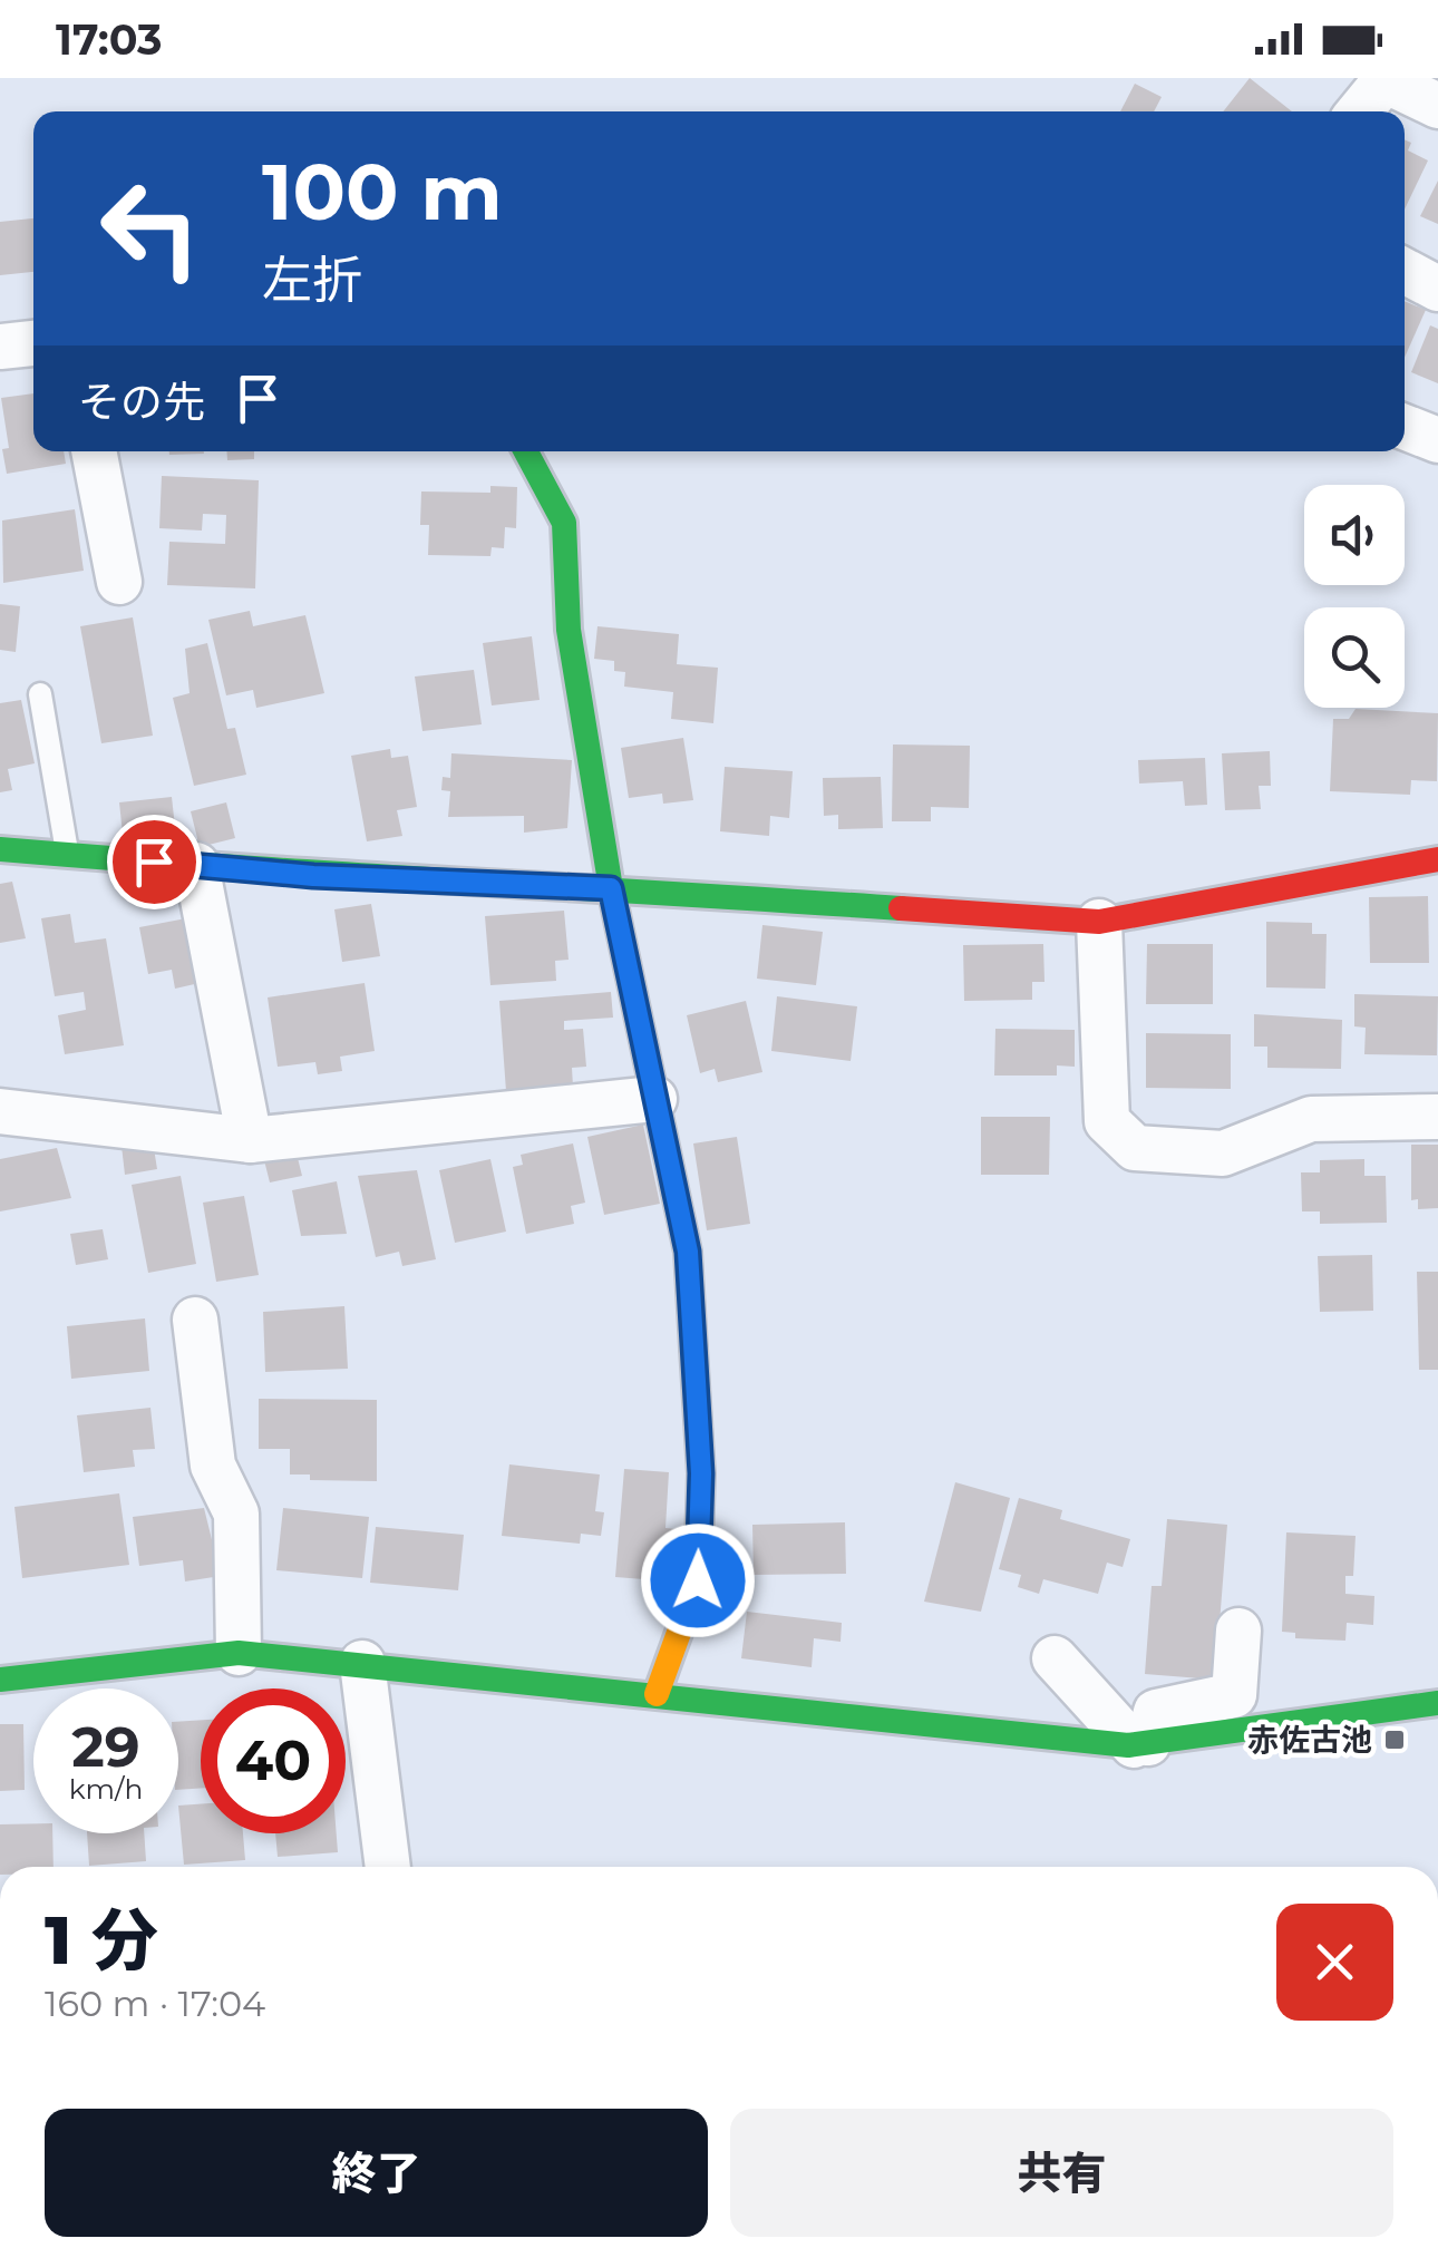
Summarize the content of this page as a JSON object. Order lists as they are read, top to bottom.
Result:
{
  "places": {
    "transit": ["赤佐古池"]
  },
  "page": {
    "status": "17:03",
    "turn": ["100 m", "左折"],
    "then": "その先",
    "speed": "29 km/h",
    "limit": "40",
    "heading": ["1 分", "160 m · 17:04"],
    "buttons": ["終了", "共有"]
  }
}
